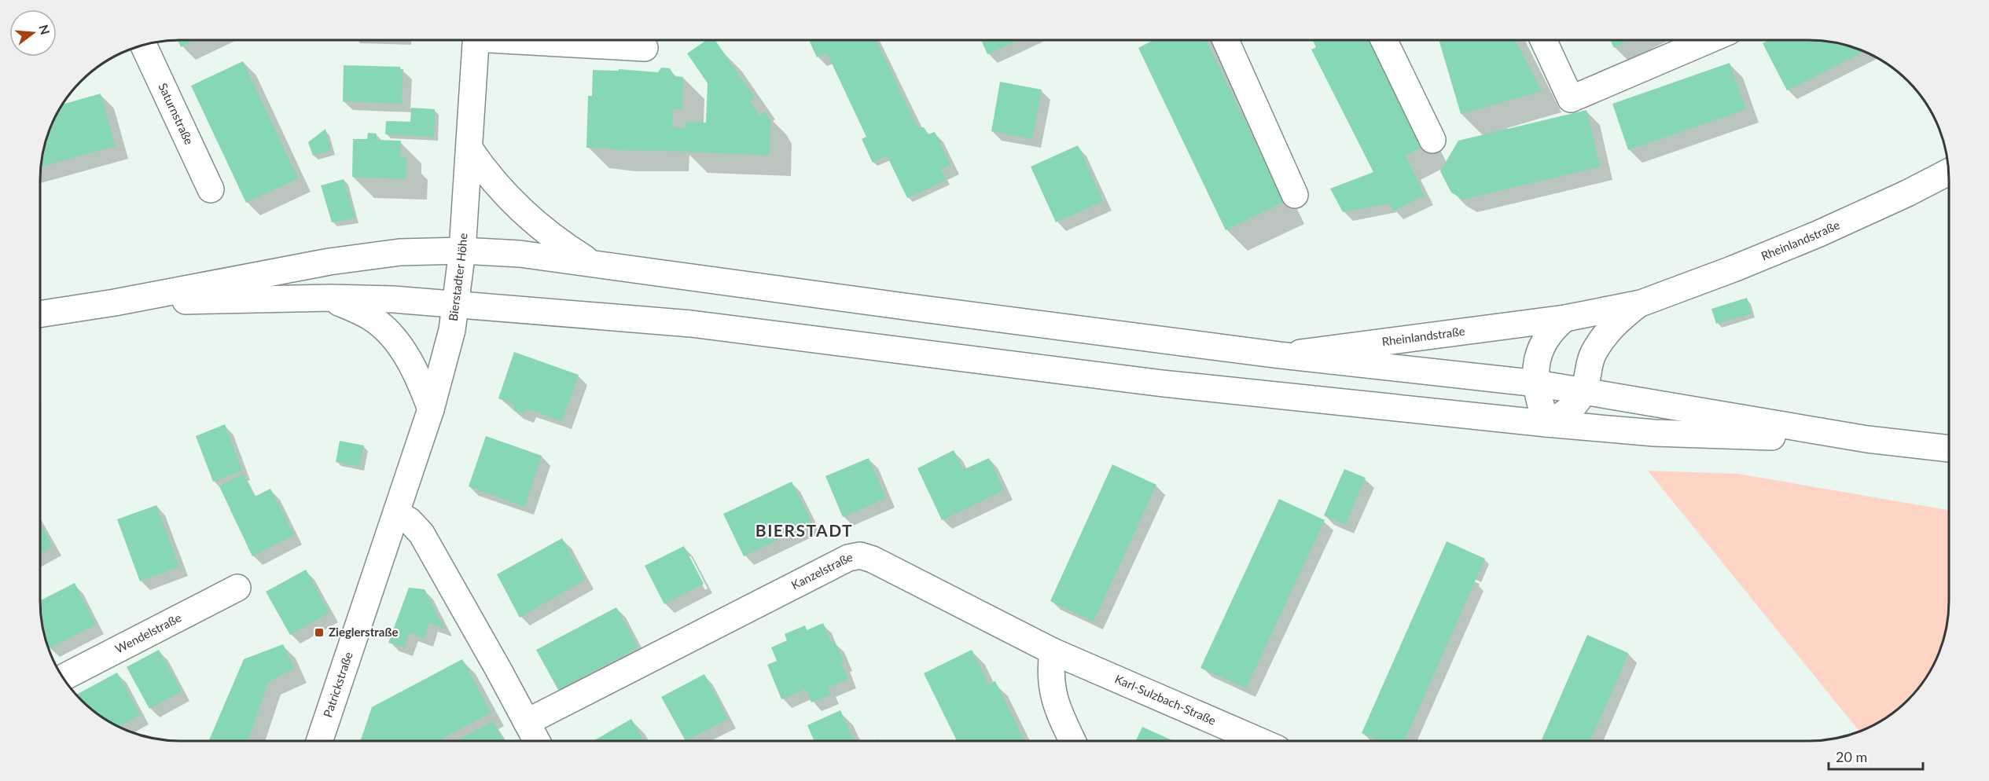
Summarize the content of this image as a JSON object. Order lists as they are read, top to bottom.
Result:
{
  "streets": {
    "main road": [
      "Saturnstraße",
      "Rheinlandstraße",
      "Bierstadter Höhe",
      "Kanzelstraße",
      "Wendelstraße",
      "Patrickstraße",
      "Karl-Sulzbach-Straße"
    ]
  },
  "crossings": [
    ["Bierstadter Höhe", "Patrickstraße"],
    ["Kanzelstraße", "Karl-Sulzbach-Straße"]
  ],
  "districts": ["BIERSTADT"],
  "places": {
    "transit": ["Zieglerstraße"]
  },
  "scale_bar": "20 m",
  "north": "right"
}
